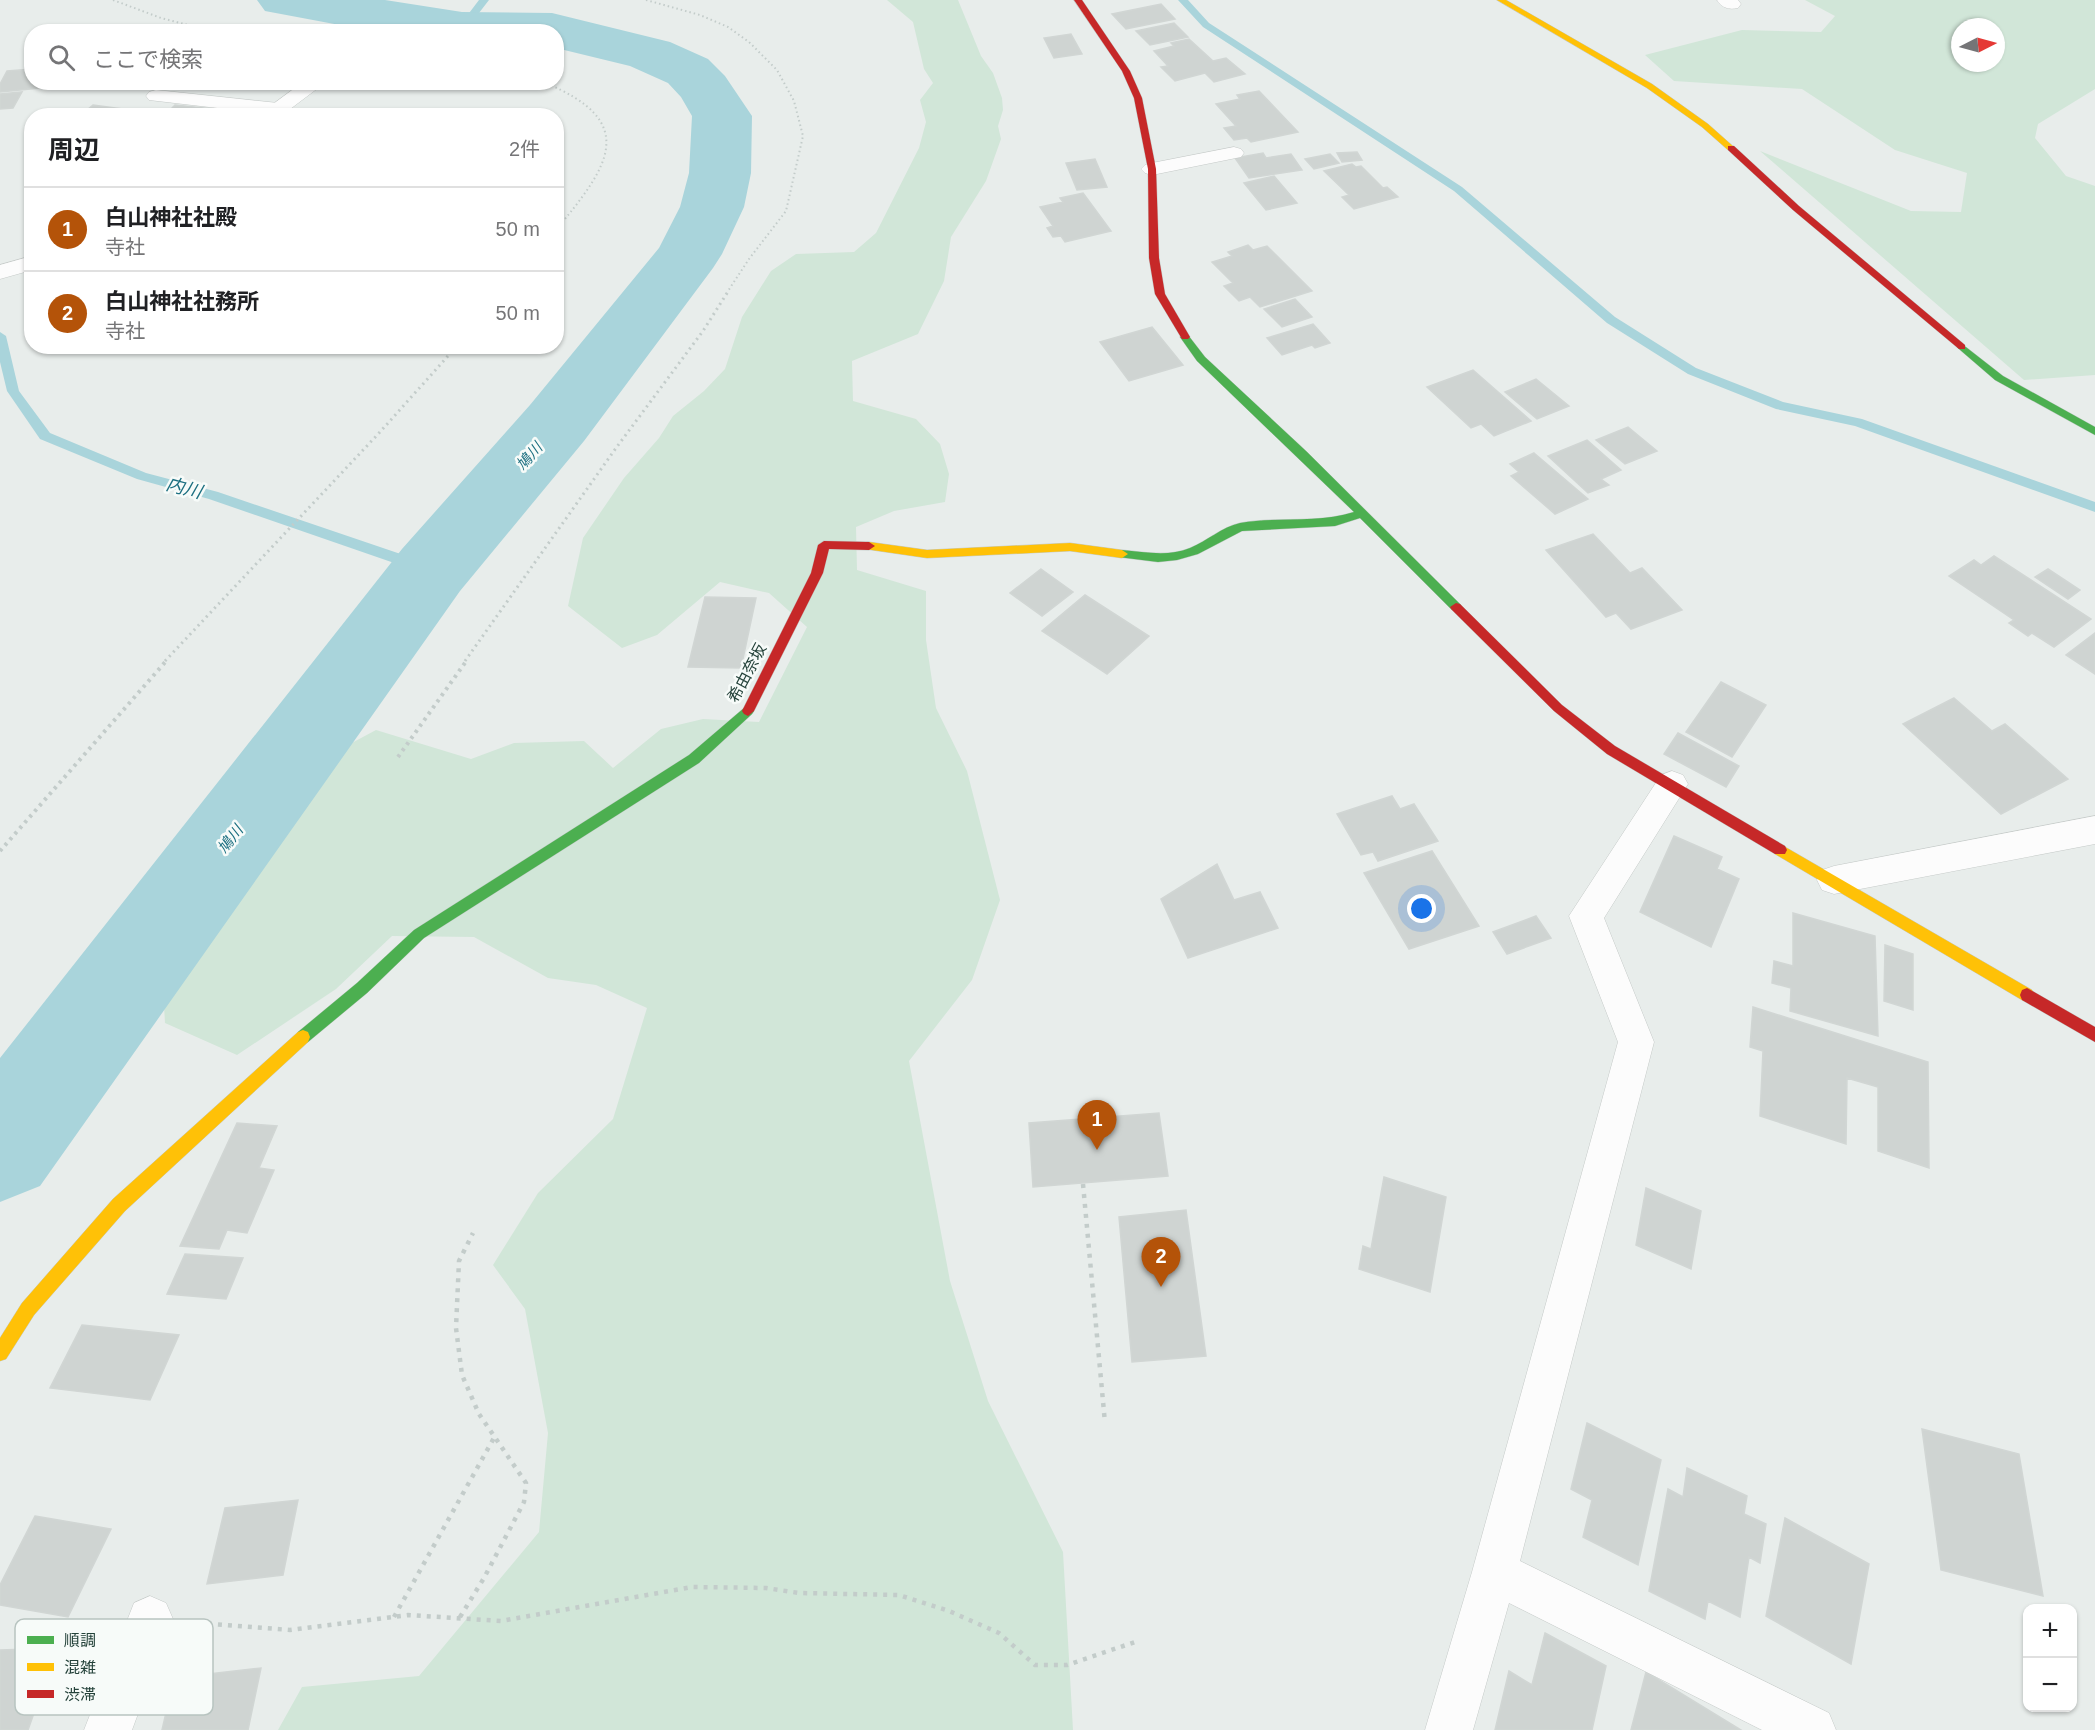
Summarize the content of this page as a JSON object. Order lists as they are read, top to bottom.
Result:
{
  "streets": {
    "street": ["希由奈坂"]
  },
  "water": ["鳩川", "内川"],
  "legend": ["順調", "混雑", "渋滞"],
  "north": "right",
  "page": {
    "search": "ここで検索",
    "heading": ["周辺", "2件"],
    "list": [
      {
        "mark": "1",
        "name": "白山神社社殿",
        "note": "寺社",
        "value": "50 m"
      },
      {
        "mark": "2",
        "name": "白山神社社務所",
        "note": "寺社",
        "value": "50 m"
      }
    ],
    "pins": ["1", "2"],
    "map_buttons": ["+", "−"]
  }
}
